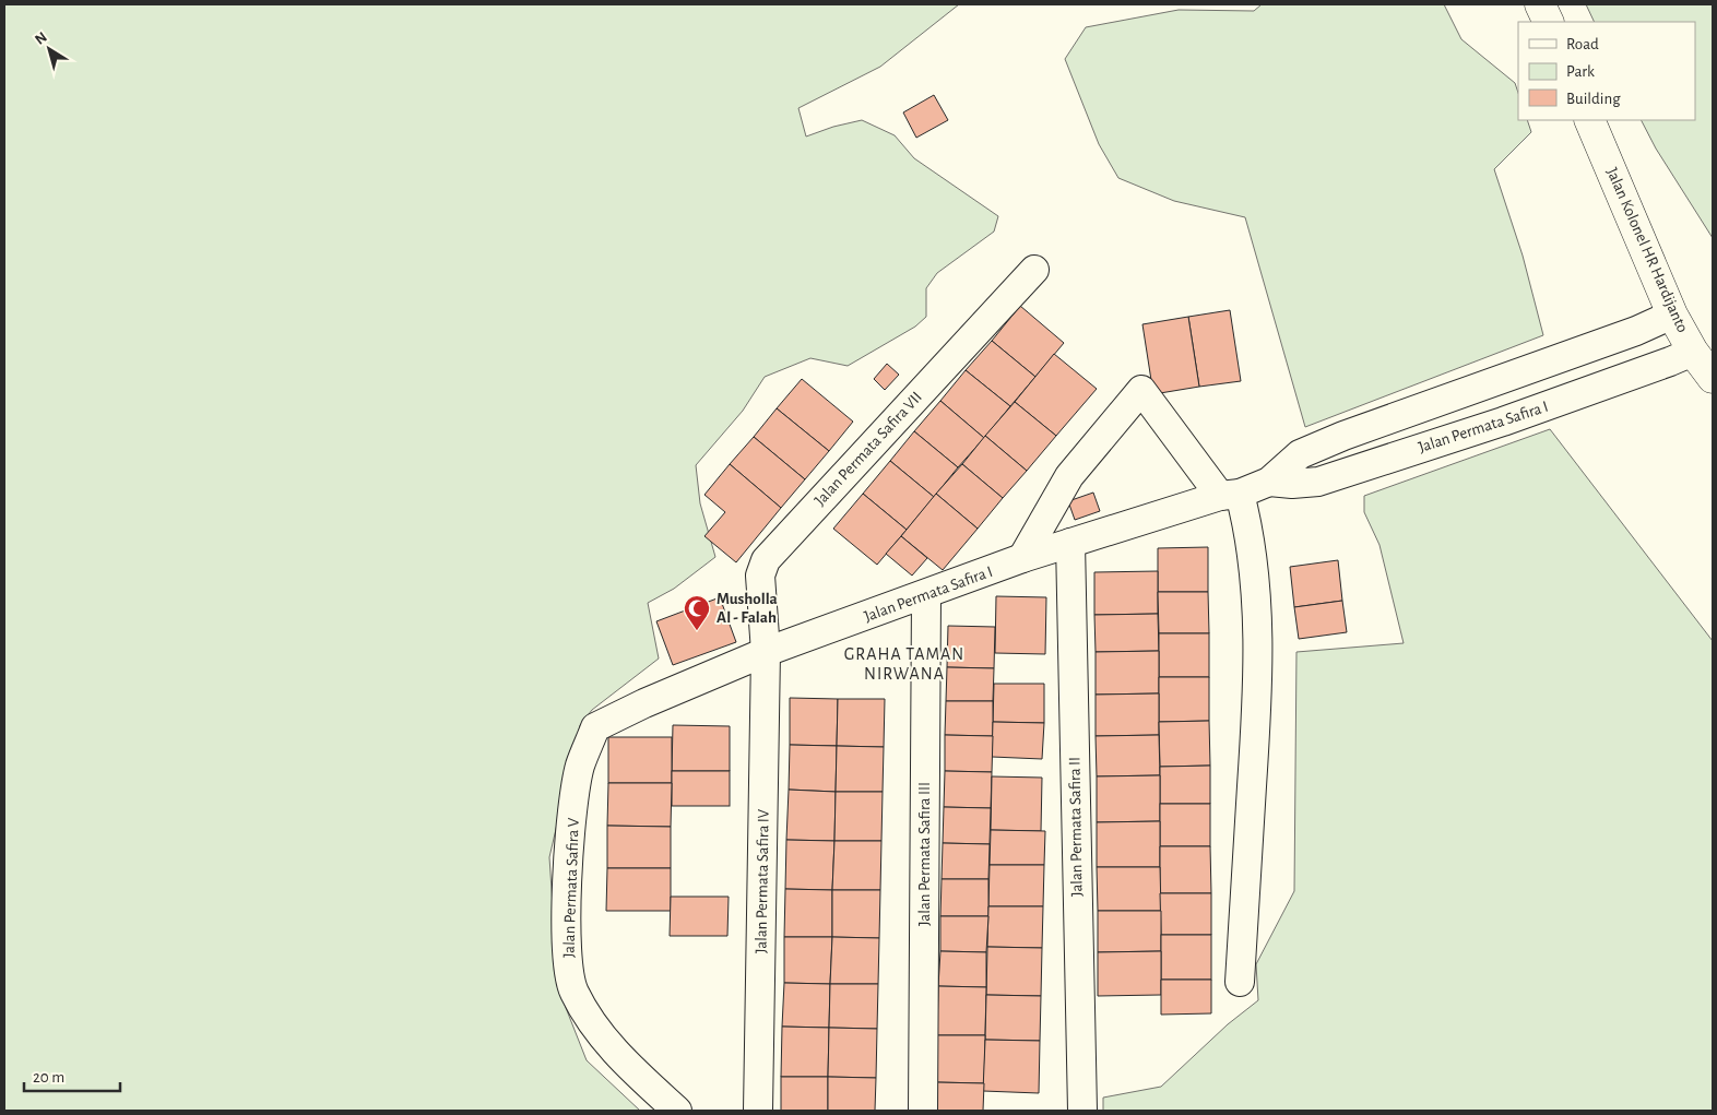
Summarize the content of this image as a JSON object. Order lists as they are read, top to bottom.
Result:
{
  "streets": {
    "main road": ["Jalan Kolonel HR Hardijanto"],
    "street": [
      "Jalan Permata Safira I",
      "Jalan Permata Safira VII",
      "Jalan Permata Safira II",
      "Jalan Permata Safira III",
      "Jalan Permata Safira IV",
      "Jalan Permata Safira V"
    ]
  },
  "crossings": [
    ["Jalan Kolonel HR Hardijanto", "Jalan Permata Safira I"],
    ["Jalan Permata Safira I", "Jalan Permata Safira VII"],
    ["Jalan Permata Safira I", "Jalan Permata Safira II"],
    ["Jalan Permata Safira I", "Jalan Permata Safira III"],
    ["Jalan Permata Safira I", "Jalan Permata Safira IV"],
    ["Jalan Permata Safira I", "Jalan Permata Safira V"],
    ["Jalan Permata Safira VII", "Jalan Permata Safira IV"]
  ],
  "districts": ["GRAHA TAMAN NIRWANA"],
  "places": {
    "mosque": ["Musholla Al - Falah"]
  },
  "legend": ["Road", "Park", "Building"],
  "scale_bar": "20 m",
  "north": "top left"
}
